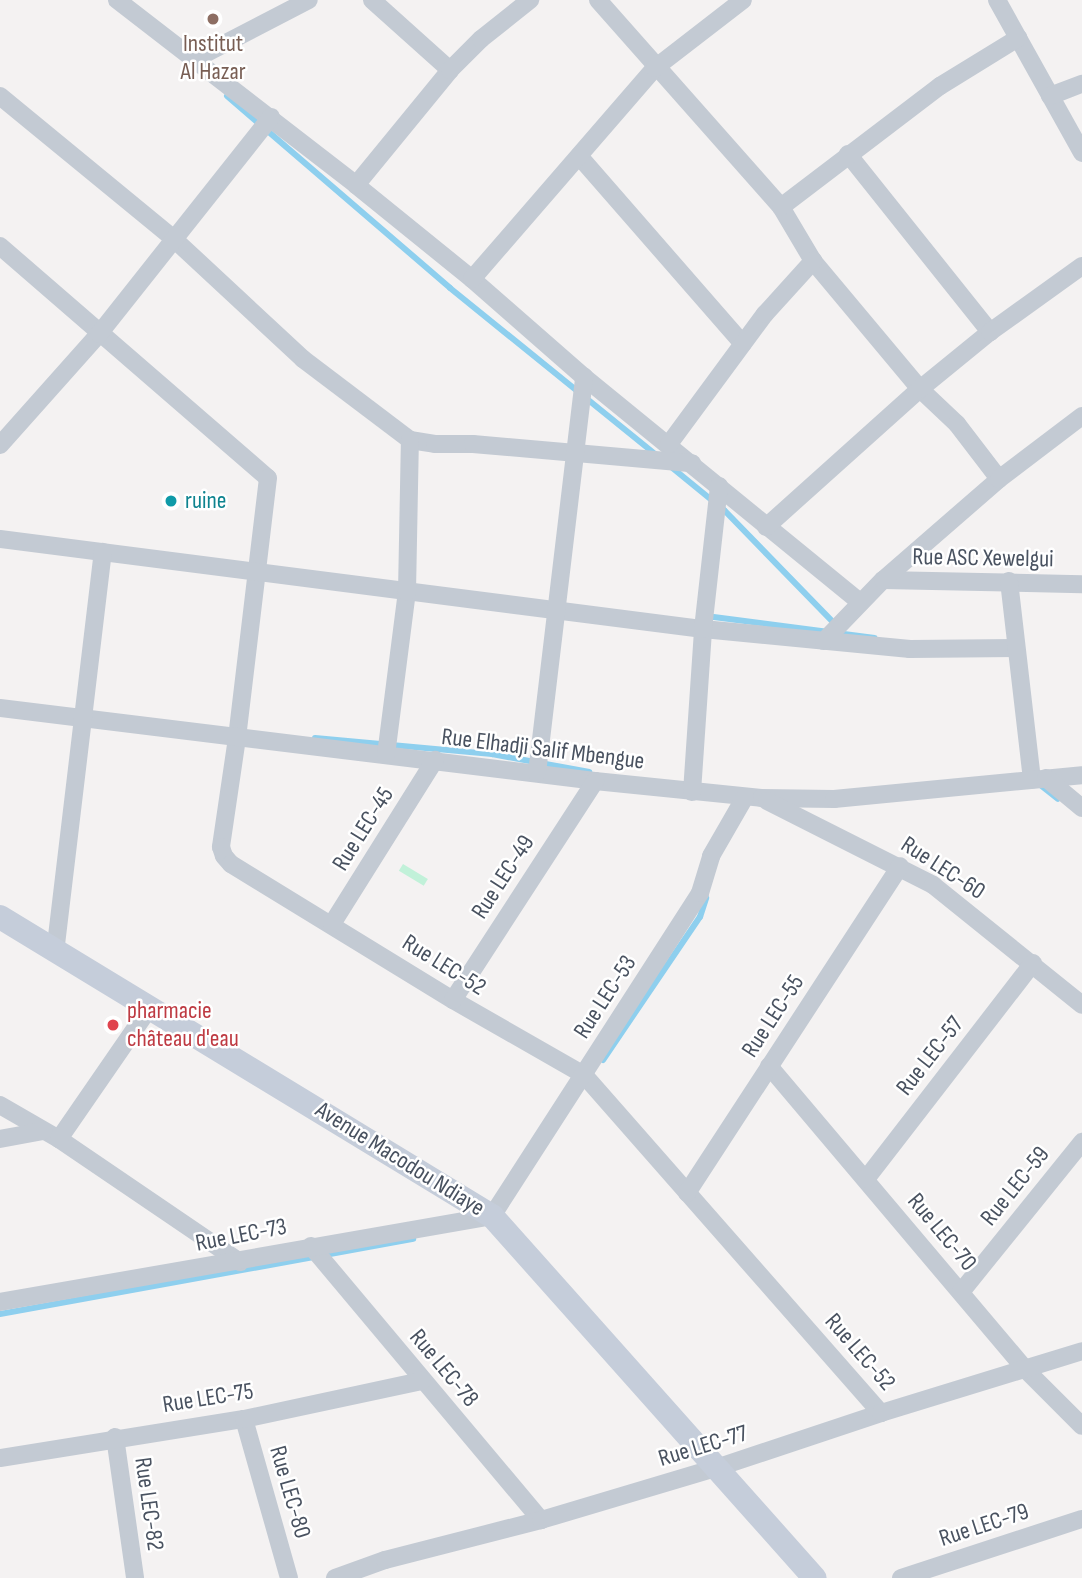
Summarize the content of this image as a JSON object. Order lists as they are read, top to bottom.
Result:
{
  "streets": {
    "street": [
      "Rue ASC Xewelgui",
      "Rue Elhadji Salif Mbengue",
      "Rue LEC-45",
      "Rue LEC-60",
      "Rue LEC-49",
      "Rue LEC-52",
      "Rue LEC-53",
      "Rue LEC-55",
      "Rue LEC-57",
      "Avenue Macodou Ndiaye",
      "Rue LEC-59",
      "Rue LEC-70",
      "Rue LEC-73",
      "Rue LEC-78",
      "Rue LEC-75",
      "Rue LEC-77",
      "Rue LEC-80",
      "Rue LEC-82",
      "Rue LEC-79"
    ]
  },
  "crossings": [
    ["Rue Elhadji Salif Mbengue", "Rue LEC-45"],
    ["Rue Elhadji Salif Mbengue", "Rue LEC-60"],
    ["Rue Elhadji Salif Mbengue", "Rue LEC-49"],
    ["Rue Elhadji Salif Mbengue", "Rue LEC-52"],
    ["Rue Elhadji Salif Mbengue", "Rue LEC-53"],
    ["Rue LEC-45", "Rue LEC-52"],
    ["Rue LEC-60", "Rue LEC-53"],
    ["Rue LEC-60", "Rue LEC-55"],
    ["Rue LEC-60", "Rue LEC-57"],
    ["Rue LEC-49", "Rue LEC-52"],
    ["Rue LEC-52", "Rue LEC-53"],
    ["Rue LEC-52", "Rue LEC-55"],
    ["Rue LEC-52", "Rue LEC-77"],
    ["Rue LEC-53", "Avenue Macodou Ndiaye"],
    ["Rue LEC-53", "Rue LEC-73"],
    ["Rue LEC-55", "Rue LEC-70"],
    ["Rue LEC-57", "Rue LEC-70"],
    ["Avenue Macodou Ndiaye", "Rue LEC-73"],
    ["Avenue Macodou Ndiaye", "Rue LEC-77"],
    ["Rue LEC-59", "Rue LEC-70"],
    ["Rue LEC-70", "Rue LEC-77"],
    ["Rue LEC-73", "Rue LEC-78"],
    ["Rue LEC-78", "Rue LEC-75"],
    ["Rue LEC-78", "Rue LEC-77"],
    ["Rue LEC-75", "Rue LEC-80"],
    ["Rue LEC-75", "Rue LEC-82"]
  ],
  "places": ["Institut Al Hazar", "ruine", "pharmacie château d'eau"]
}
